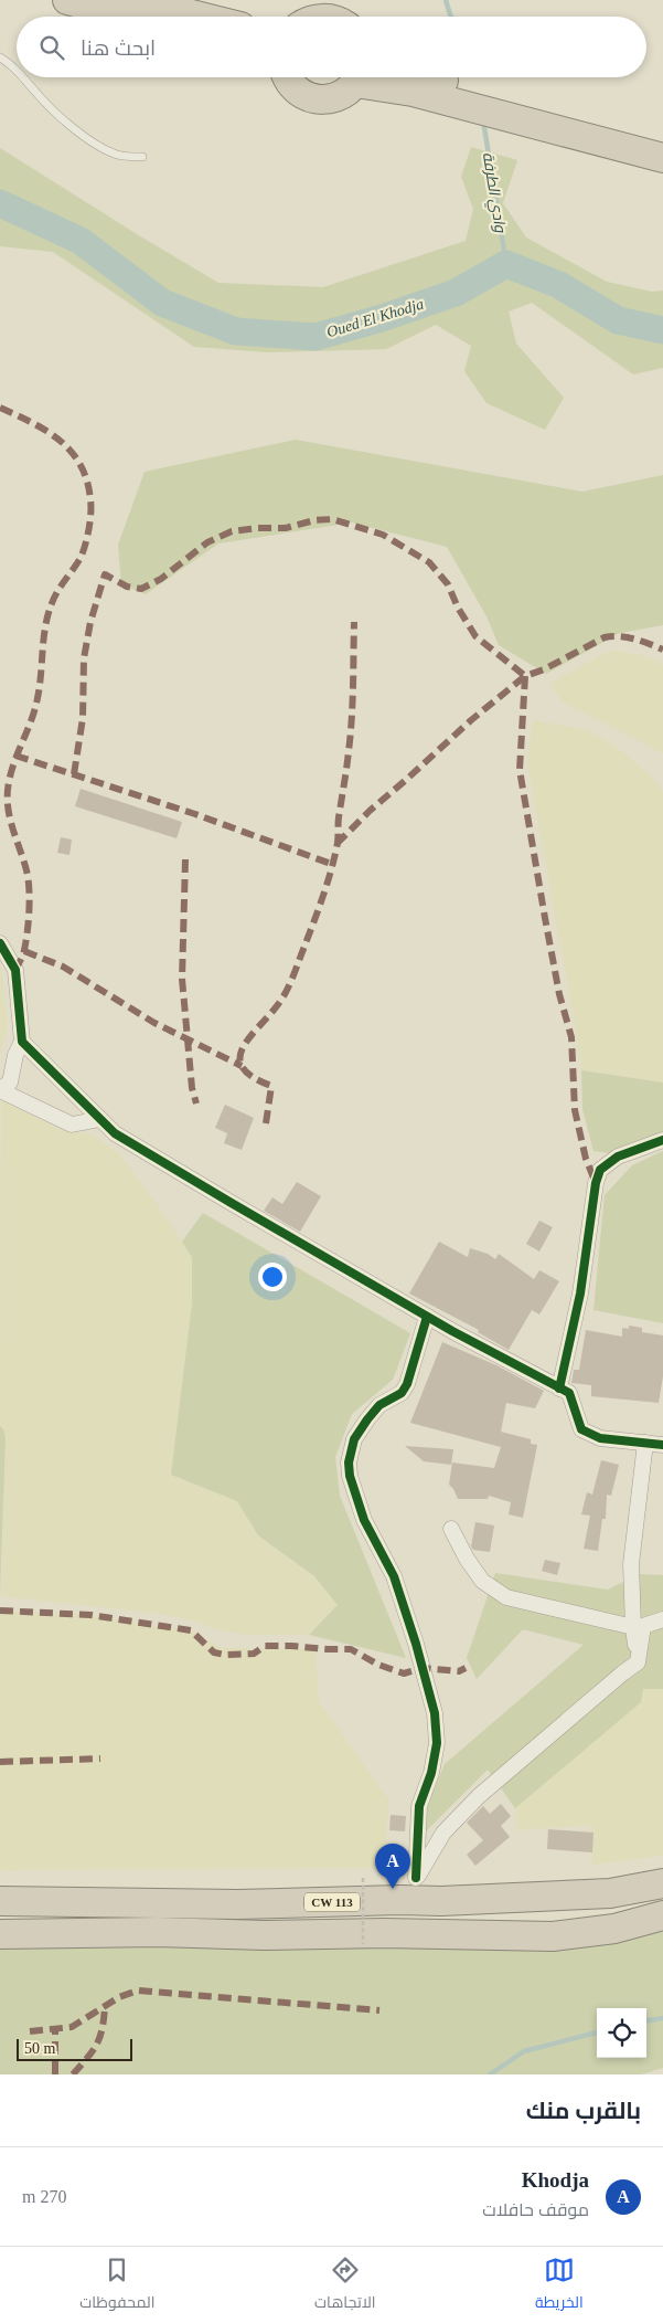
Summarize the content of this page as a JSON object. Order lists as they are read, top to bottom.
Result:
{
  "streets": {
    "highway": ["CW 113"]
  },
  "water": ["وادي الطرفة", "Oued El Khodja"],
  "scale_bar": "50 m",
  "page": {
    "search": "ابحث هنا",
    "pins": "A",
    "scale": "50 m",
    "heading": "بالقرب منك",
    "list": [
      {
        "mark": "A",
        "name": "Khodja",
        "note": "موقف حافلات",
        "value": "270 m"
      }
    ],
    "nav": ["الخريطة", "الاتجاهات", "المحفوظات"]
  }
}
